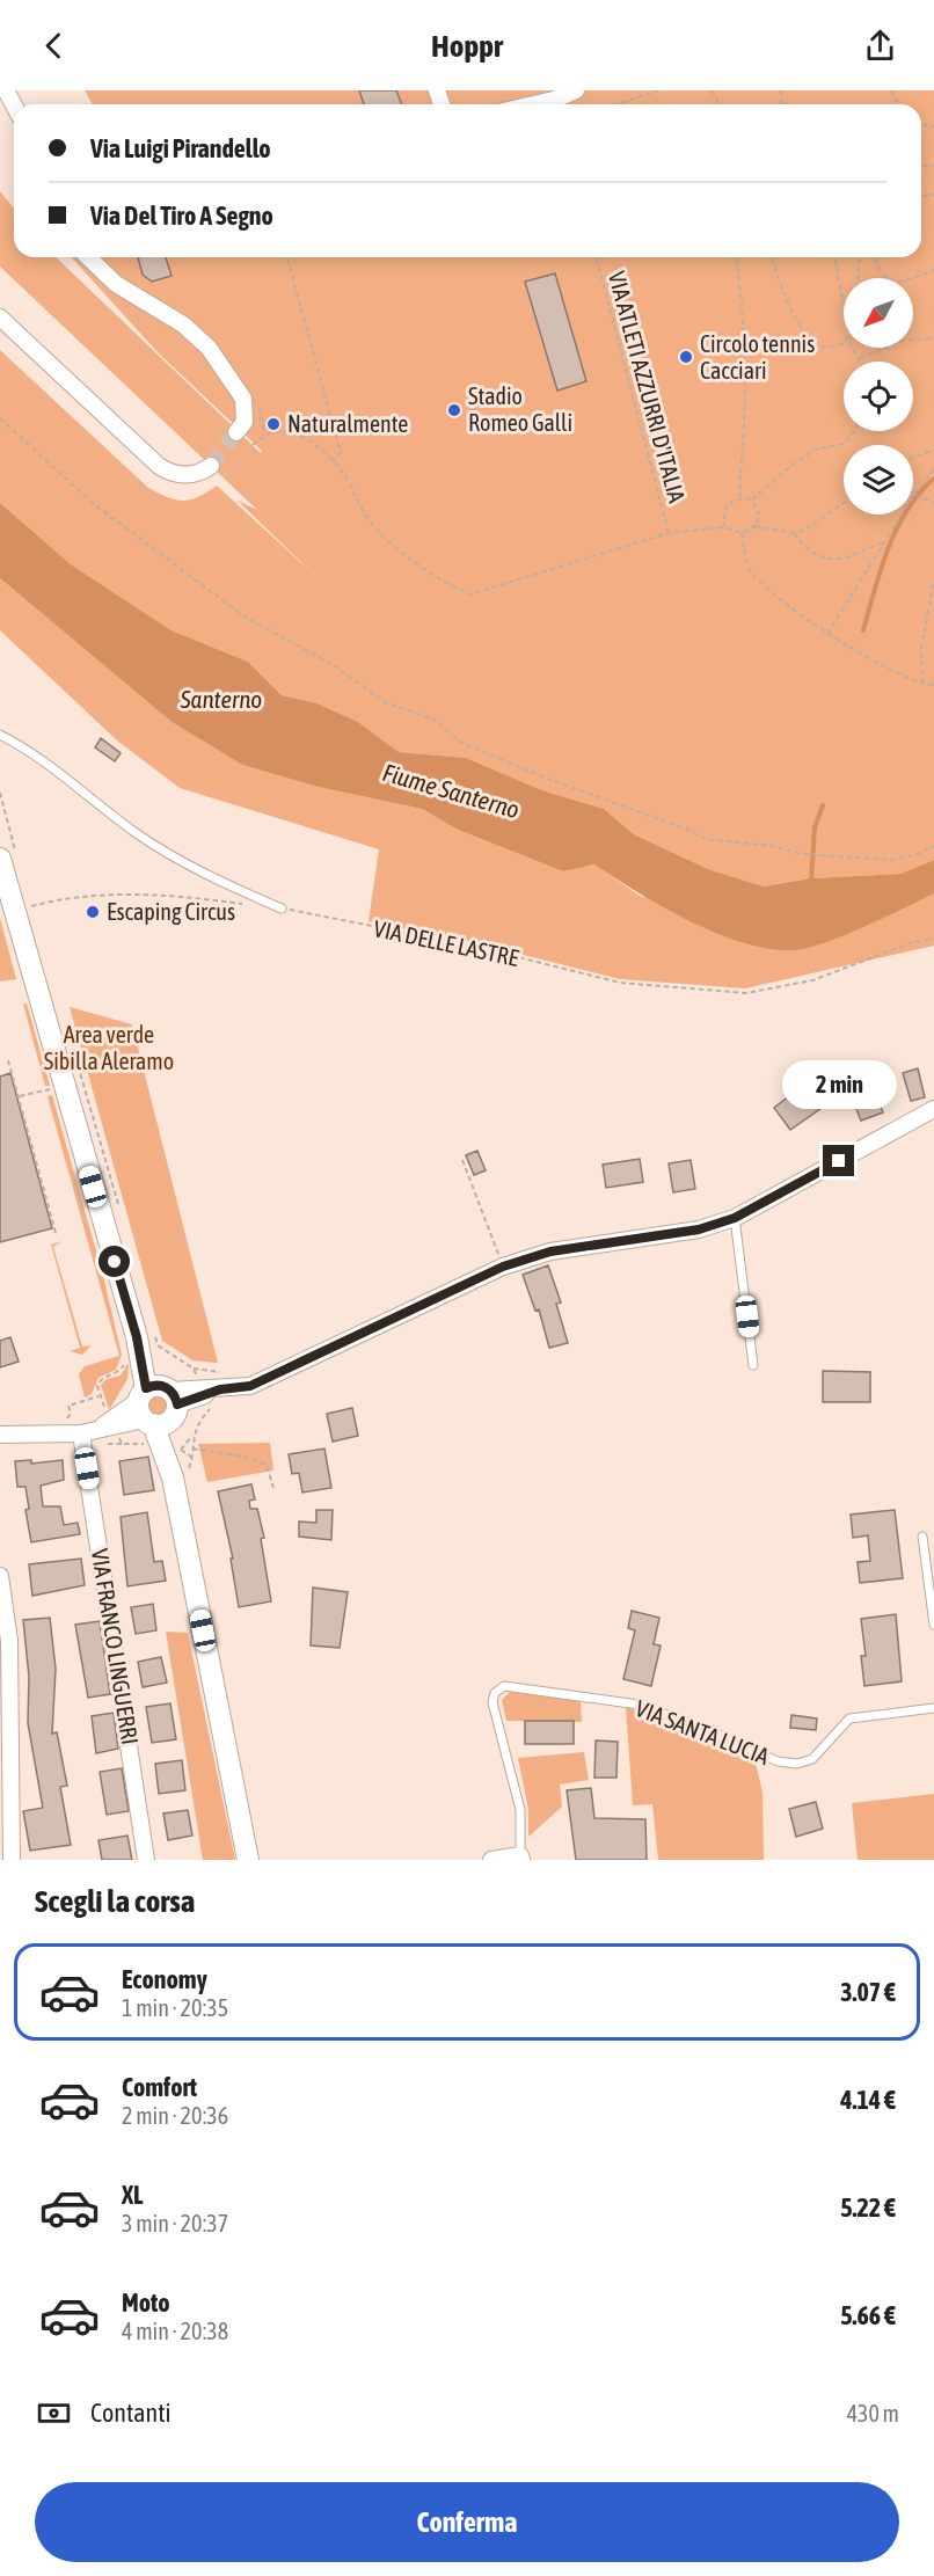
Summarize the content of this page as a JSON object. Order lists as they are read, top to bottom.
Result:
{
  "streets": {
    "street": ["VIA FRANCO LINGUERRI", "VIA SANTA LUCIA"],
    "path": ["VIA ATLETI AZZURRI D'ITALIA", "VIA DELLE LASTRE"]
  },
  "water": ["Santerno", "Fiume Santerno"],
  "parks": ["Area verde Sibilla Aleramo"],
  "places": [
    "Circolo tennis Cacciari",
    "Stadio Romeo Galli",
    "Naturalmente",
    "Escaping Circus"
  ],
  "north": "bottom left",
  "page": {
    "header": "Hoppr",
    "banner": ["Via Luigi Pirandello", "Via Del Tiro A Segno"],
    "bubble": "2 min",
    "heading": "Scegli la corsa",
    "list": [
      {
        "name": "Economy",
        "note": "1 min · 20:35",
        "value": "3.07 €"
      },
      {
        "name": "Comfort",
        "note": "2 min · 20:36",
        "value": "4.14 €"
      },
      {
        "name": "XL",
        "note": "3 min · 20:37",
        "value": "5.22 €"
      },
      {
        "name": "Moto",
        "note": "4 min · 20:38",
        "value": "5.66 €"
      }
    ],
    "pay": ["Contanti", "430 m"],
    "buttons": "Conferma"
  }
}
